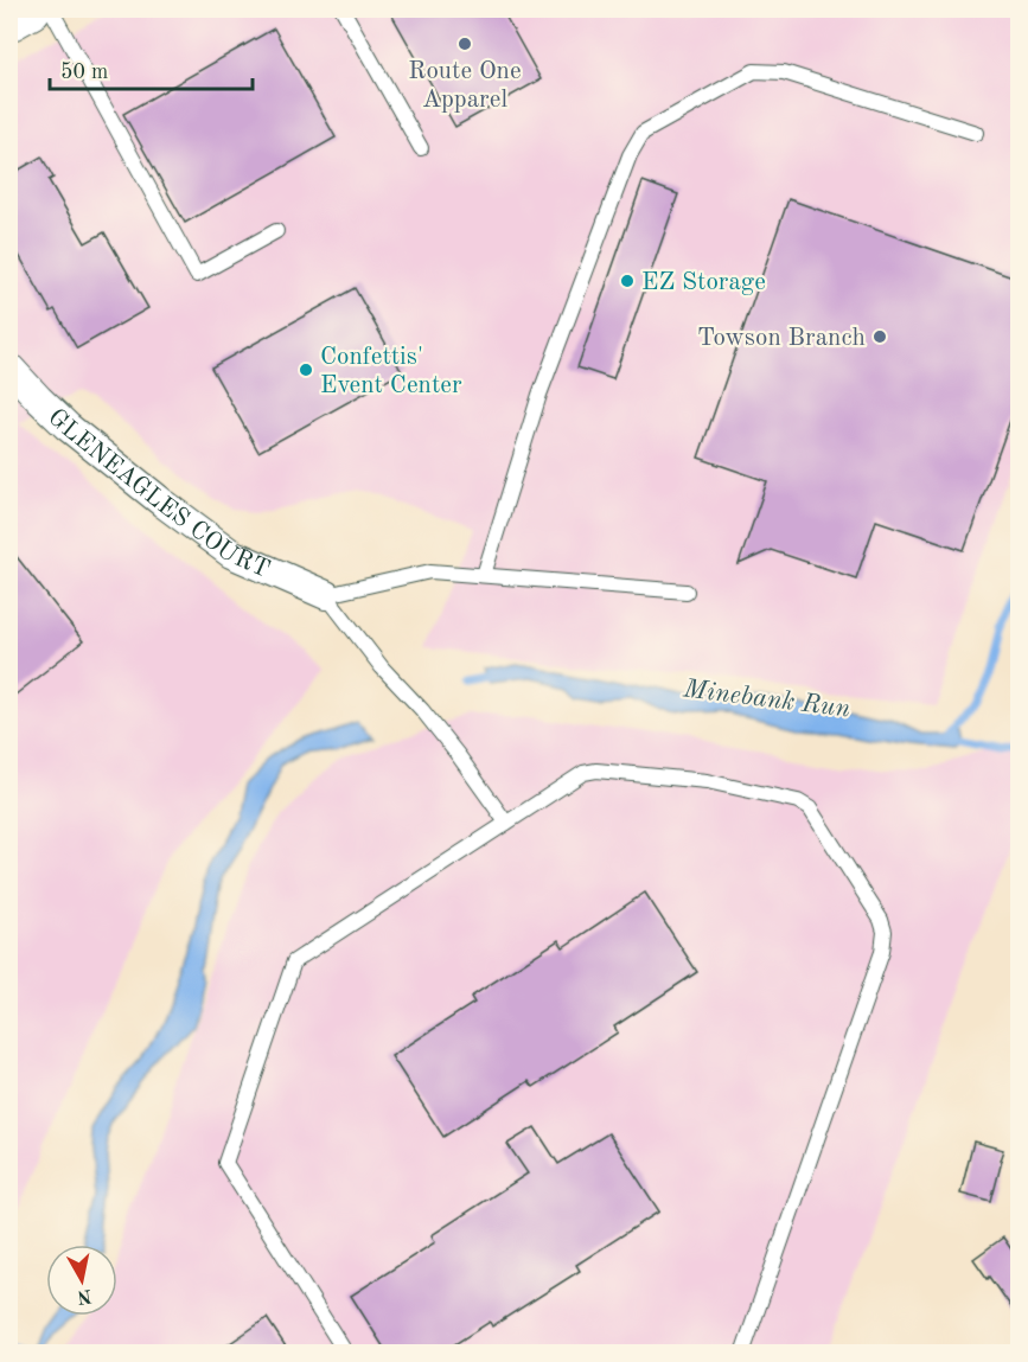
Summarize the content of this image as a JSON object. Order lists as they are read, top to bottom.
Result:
{
  "streets": {
    "street": ["GLENEAGLES COURT"]
  },
  "water": ["Minebank Run"],
  "places": [
    "Route One Apparel",
    "EZ Storage",
    "Towson Branch",
    "Confettis' Event Center"
  ],
  "scale_bar": "50 m",
  "north": "bottom"
}
